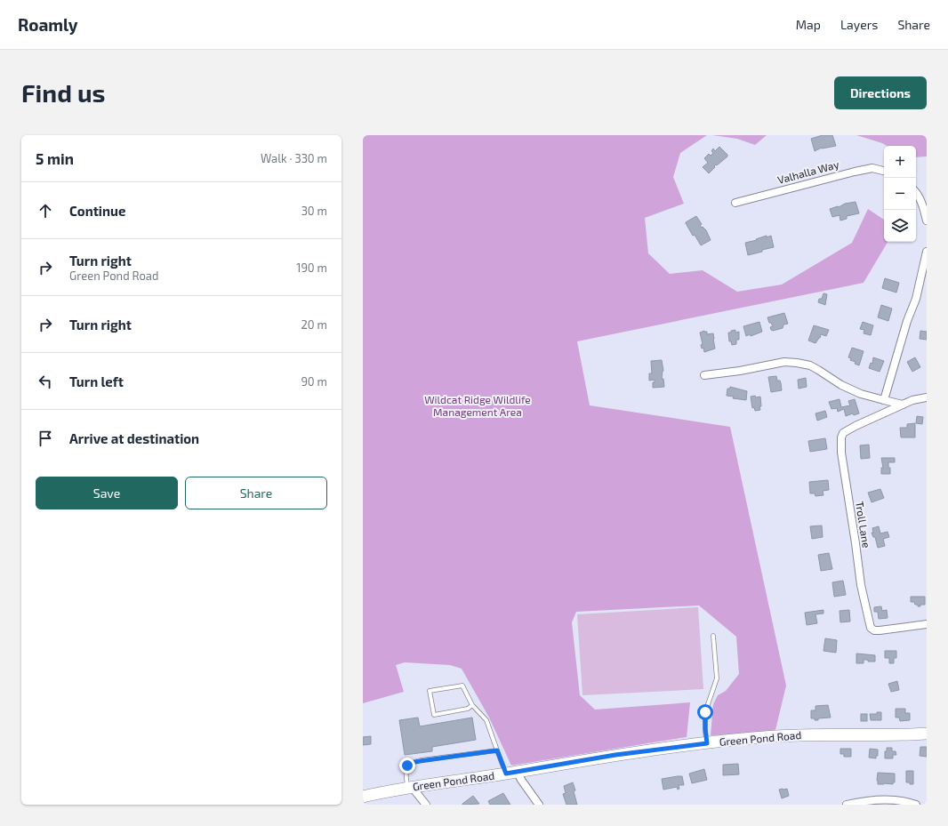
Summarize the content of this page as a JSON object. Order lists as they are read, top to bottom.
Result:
{
  "streets": {
    "main road": ["Green Pond Road"],
    "street": ["Valhalla Way", "Troll Lane"]
  },
  "parks": ["Wildcat Ridge Wildlife Management Area"],
  "page": {
    "header": "Roamly",
    "nav": ["Map", "Layers", "Share"],
    "buttons": [
      "Directions",
      ["Save", "Share"]
    ],
    "title": "Find us",
    "heading": ["5 min", "Walk · 330 m"],
    "map_buttons": ["+", "−"],
    "list": [
      ["Continue", "30 m"],
      ["Turn right", "Green Pond Road", "190 m"],
      ["Turn right", "20 m"],
      ["Turn left", "90 m"],
      "Arrive at destination"
    ]
  }
}
